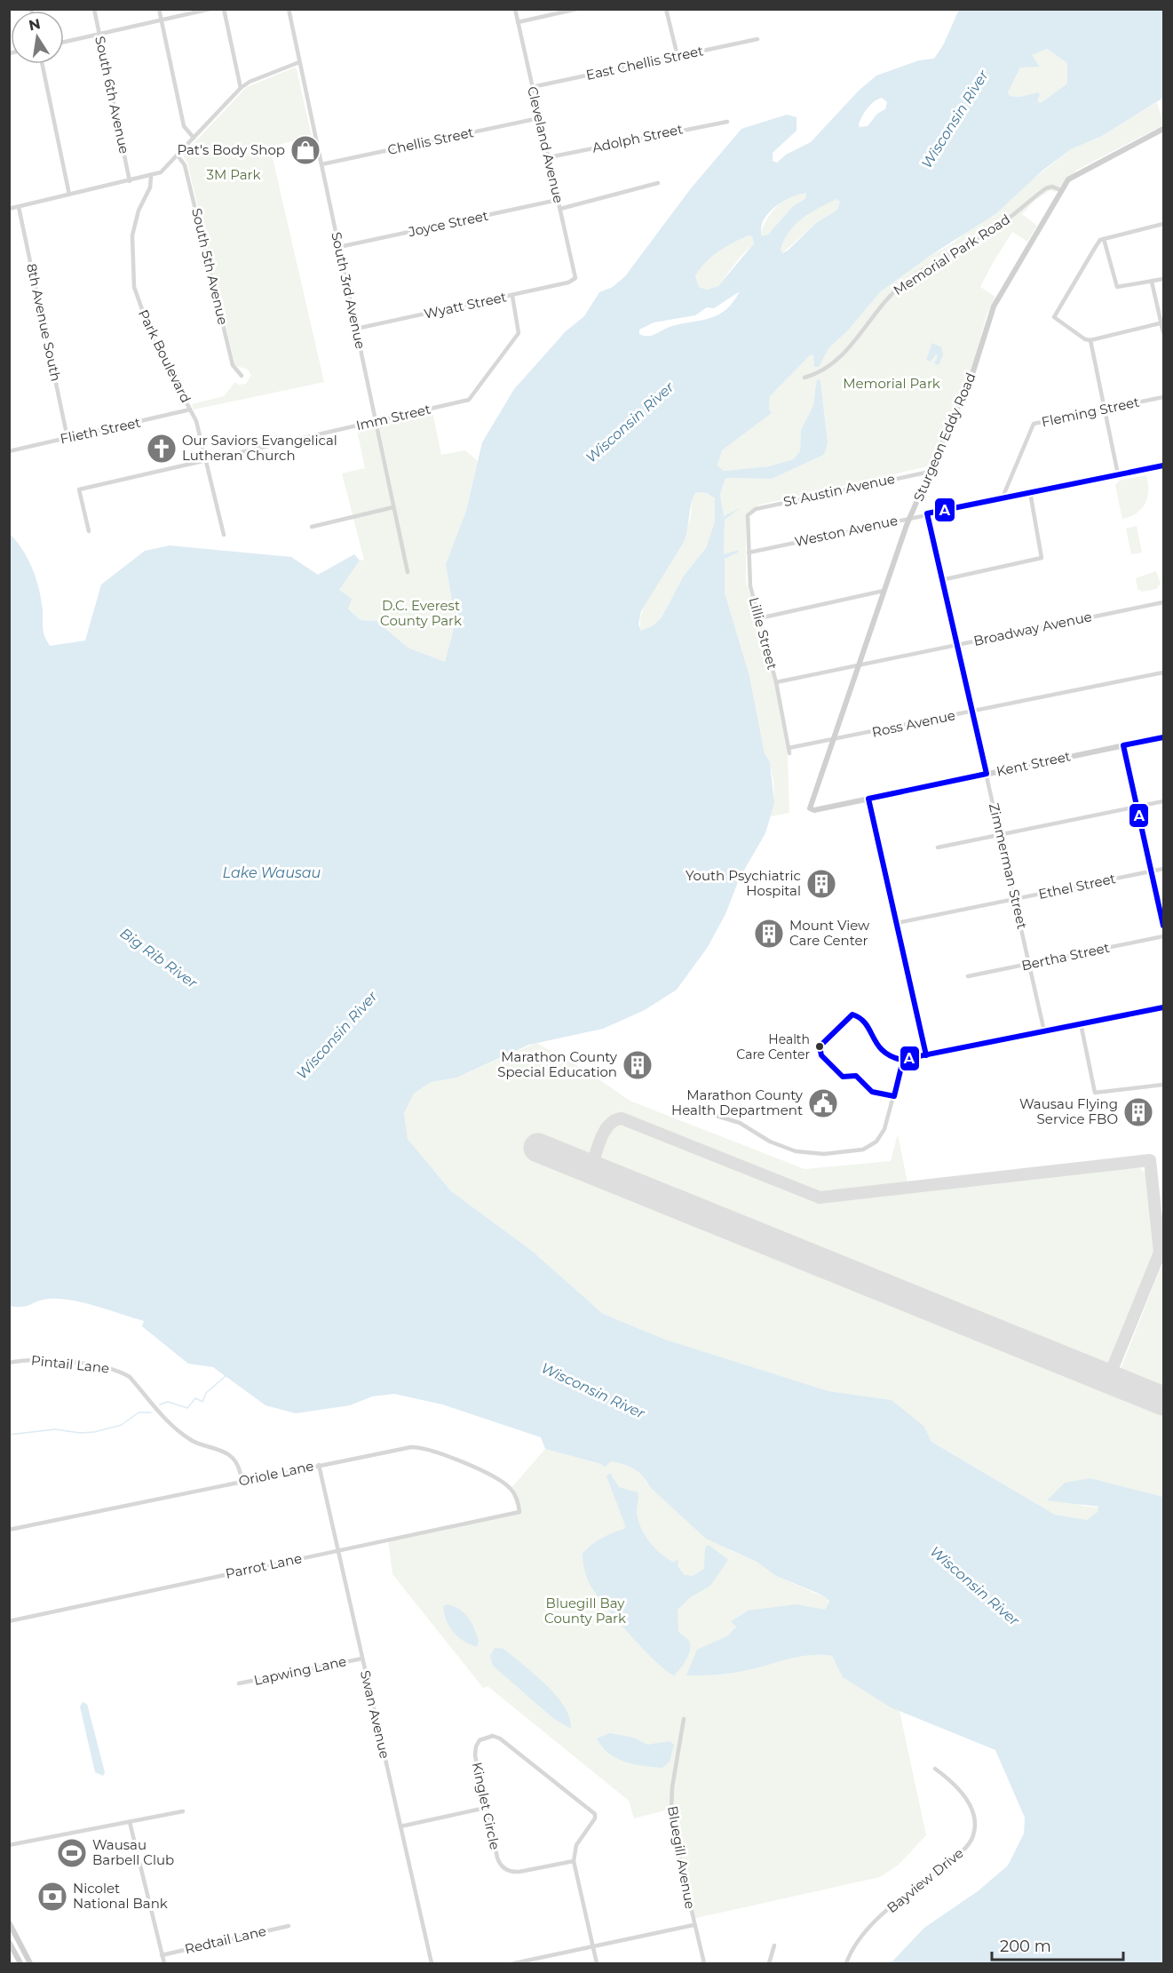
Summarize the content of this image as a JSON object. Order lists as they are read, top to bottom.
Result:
{
  "streets": {
    "street": [
      "East Chellis Street",
      "South 6th Avenue",
      "Adolph Street",
      "Chellis Street",
      "Cleveland Avenue",
      "Joyce Street",
      "Memorial Park Road",
      "South 5th Avenue",
      "South 3rd Avenue",
      "Wyatt Street",
      "8th Avenue South",
      "Park Boulevard",
      "Fleming Street",
      "Imm Street",
      "Flieth Street",
      "Sturgeon Eddy Road",
      "St Austin Avenue",
      "Weston Avenue",
      "Broadway Avenue",
      "Lillie Street",
      "Ross Avenue",
      "Kent Street",
      "Zimmerman Street",
      "Ethel Street",
      "Bertha Street",
      "Pintail Lane",
      "Oriole Lane",
      "Parrot Lane",
      "Lapwing Lane",
      "Swan Avenue",
      "Kinglet Circle",
      "Bluegill Avenue",
      "Bayview Drive",
      "Redtail Lane"
    ]
  },
  "crossings": [
    ["East Chellis Street", "Cleveland Avenue"],
    ["Adolph Street", "Cleveland Avenue"],
    ["Chellis Street", "Cleveland Avenue"],
    ["Chellis Street", "South 3rd Avenue"],
    ["Cleveland Avenue", "Joyce Street"],
    ["Cleveland Avenue", "Wyatt Street"],
    ["Joyce Street", "South 3rd Avenue"],
    ["Memorial Park Road", "Sturgeon Eddy Road"],
    ["South 3rd Avenue", "Wyatt Street"],
    ["South 3rd Avenue", "Imm Street"],
    ["Wyatt Street", "Imm Street"],
    ["8th Avenue South", "Flieth Street"],
    ["Park Boulevard", "Imm Street"],
    ["Park Boulevard", "Flieth Street"],
    ["Fleming Street", "Weston Avenue"],
    ["Sturgeon Eddy Road", "St Austin Avenue"],
    ["Sturgeon Eddy Road", "Weston Avenue"],
    ["Sturgeon Eddy Road", "Broadway Avenue"],
    ["Sturgeon Eddy Road", "Ross Avenue"],
    ["Sturgeon Eddy Road", "Kent Street"],
    ["St Austin Avenue", "Lillie Street"],
    ["Weston Avenue", "Lillie Street"],
    ["Weston Avenue", "Zimmerman Street"],
    ["Broadway Avenue", "Lillie Street"],
    ["Broadway Avenue", "Zimmerman Street"],
    ["Lillie Street", "Ross Avenue"],
    ["Ross Avenue", "Zimmerman Street"],
    ["Kent Street", "Zimmerman Street"],
    ["Zimmerman Street", "Ethel Street"],
    ["Zimmerman Street", "Bertha Street"],
    ["Pintail Lane", "Oriole Lane"],
    ["Oriole Lane", "Parrot Lane"],
    ["Oriole Lane", "Swan Avenue"],
    ["Parrot Lane", "Swan Avenue"],
    ["Lapwing Lane", "Swan Avenue"]
  ],
  "water": ["Wisconsin River", "Lake Wausau", "Big Rib River"],
  "parks": [
    "3M Park",
    "Memorial Park",
    "D.C. Everest County Park",
    "Bluegill Bay County Park"
  ],
  "places": {
    "shop": ["Pat's Body Shop"],
    "church": ["Our Saviors Evangelical Lutheran Church"],
    "building": [
      "Youth Psychiatric Hospital",
      "Mount View Care Center",
      "Marathon County Special Education",
      "Wausau Flying Service FBO"
    ],
    "other": ["Health Care Center"],
    "public building": ["Marathon County Health Department"],
    "sports": ["Wausau Barbell Club"],
    "bank": ["Nicolet National Bank"]
  },
  "lines": ["transit line A"],
  "scale_bar": "200 m",
  "north": "top"
}
